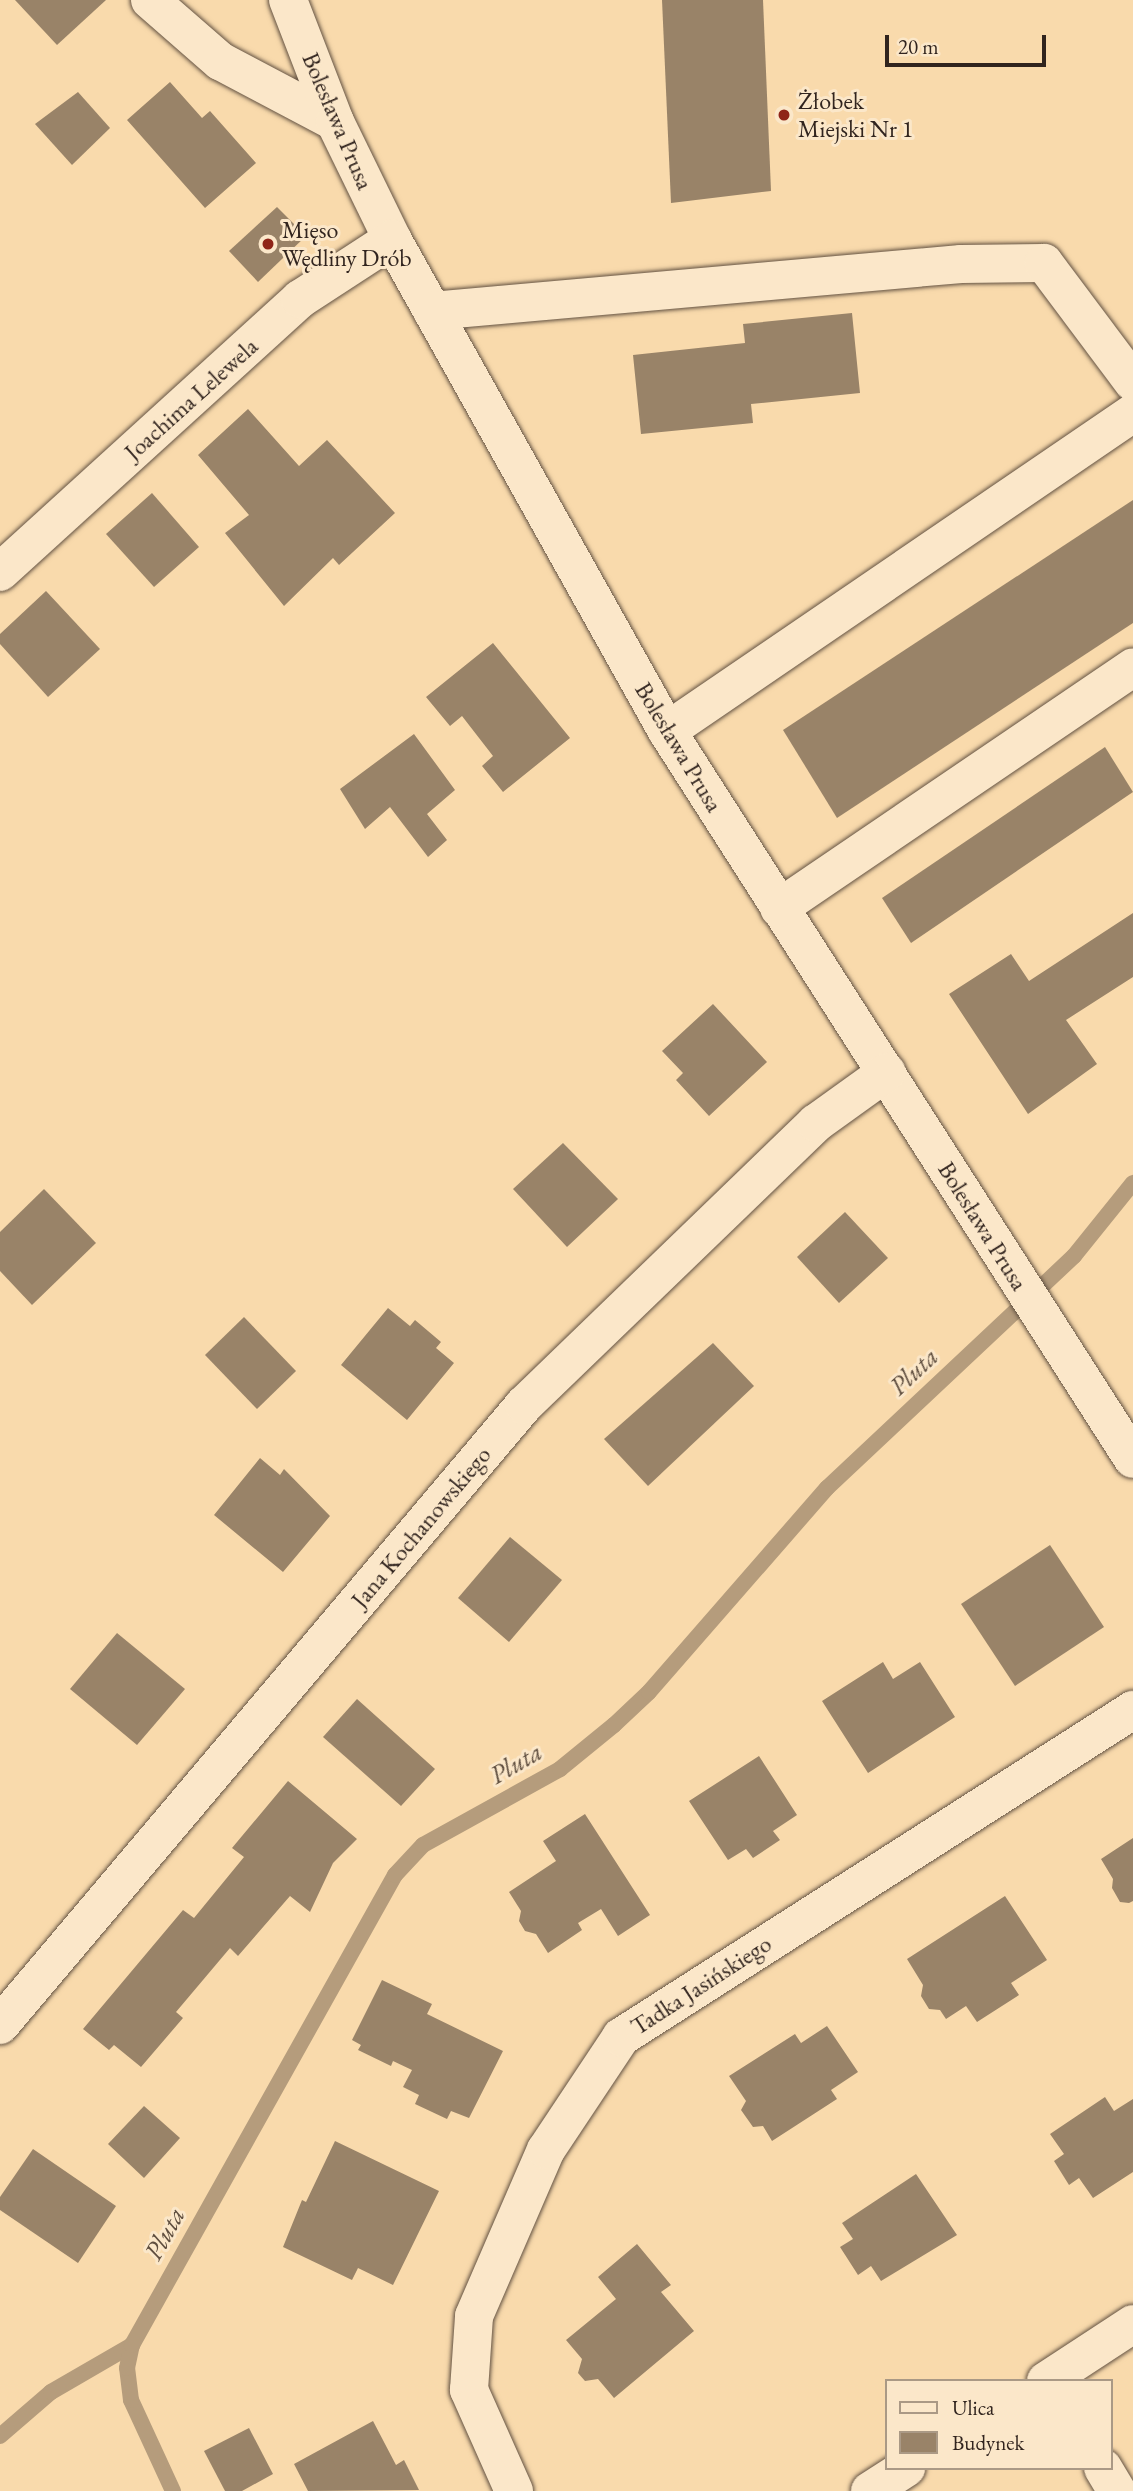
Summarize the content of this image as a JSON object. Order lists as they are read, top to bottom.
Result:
{
  "streets": {
    "street": [
      "Bolesława Prusa",
      "Joachima Lelewela",
      "Jana Kochanowskiego",
      "Tadka Jasińskiego"
    ]
  },
  "crossings": [
    ["Bolesława Prusa", "Joachima Lelewela"],
    ["Bolesława Prusa", "Jana Kochanowskiego"]
  ],
  "water": ["Pluta"],
  "places": ["Żłobek Miejski Nr 1", "Mięso Wędliny Drób"],
  "legend": ["Ulica", "Budynek"],
  "scale_bar": "20 m"
}
